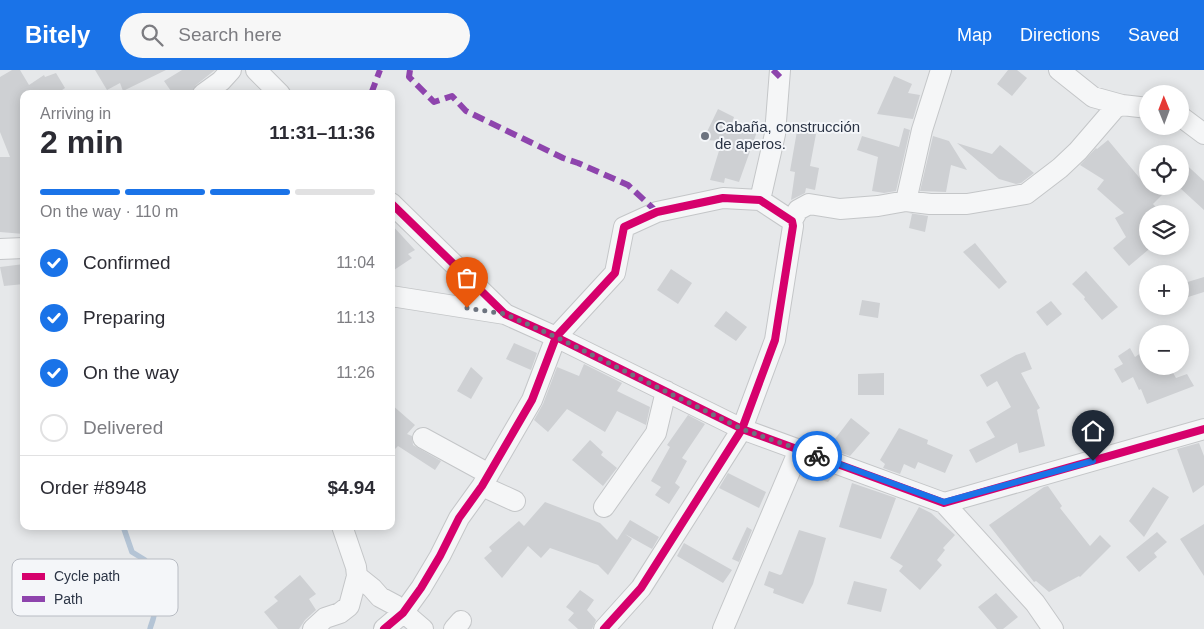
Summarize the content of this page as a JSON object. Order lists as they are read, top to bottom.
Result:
{
  "places": ["Cabaña, construcción de aperos."],
  "legend": ["Cycle path", "Path"],
  "north": "top",
  "page": {
    "header": "Bitely",
    "search": "Search here",
    "nav": ["Map", "Directions", "Saved"],
    "map_buttons": ["+", "−"],
    "heading": ["2 min", "Arriving in", "11:31–11:36"],
    "panel": ["Order #8948", "$4.94"],
    "bar": "On the way · 110 m",
    "list": [
      ["Confirmed", "11:04"],
      ["Preparing", "11:13"],
      ["On the way", "11:26"],
      "Delivered"
    ]
  }
}
